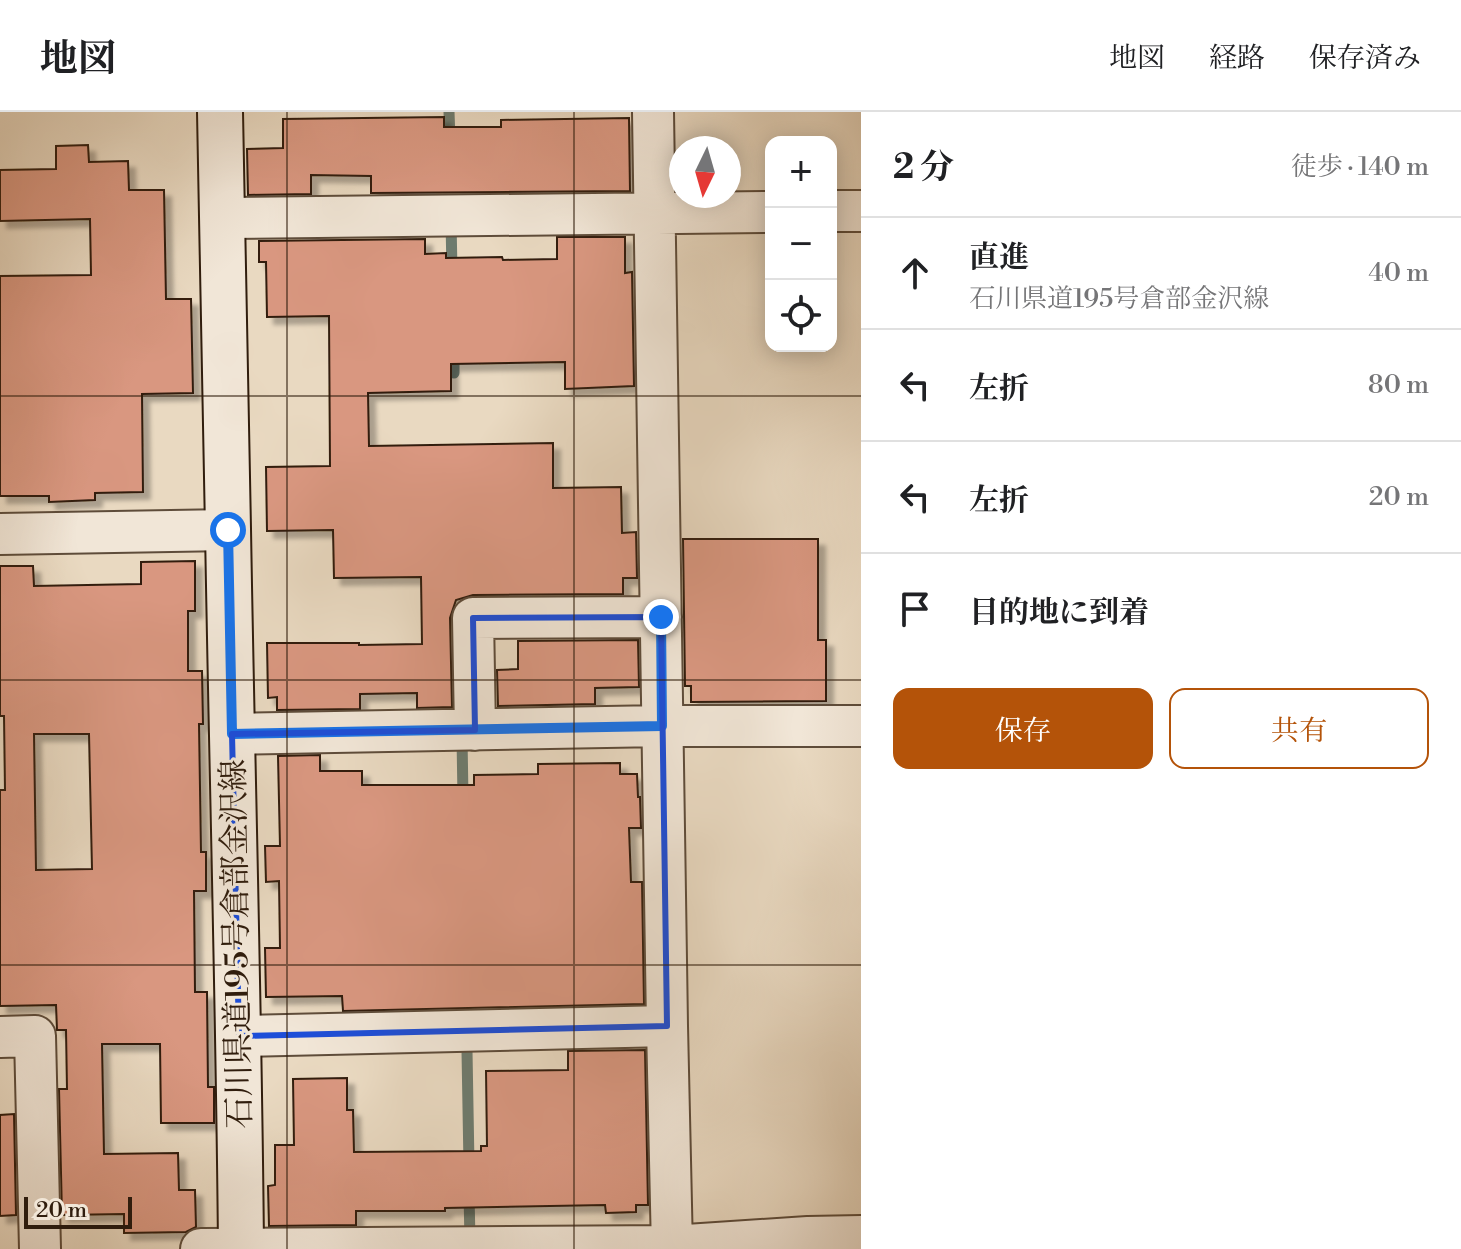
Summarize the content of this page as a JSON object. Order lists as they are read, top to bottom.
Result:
{
  "streets": {
    "main road": ["石川県道195号倉部金沢線"]
  },
  "scale_bar": "20 m",
  "north": "bottom",
  "page": {
    "header": "地図",
    "nav": ["地図", "経路", "保存済み"],
    "heading": ["2 分", "徒歩 · 140 m"],
    "map_buttons": ["+", "−"],
    "list": [
      ["直進", "石川県道195号倉部金沢線", "40 m"],
      ["左折", "80 m"],
      ["左折", "20 m"],
      "目的地に到着"
    ],
    "buttons": ["保存", "共有"],
    "scale": "20 m"
  }
}
